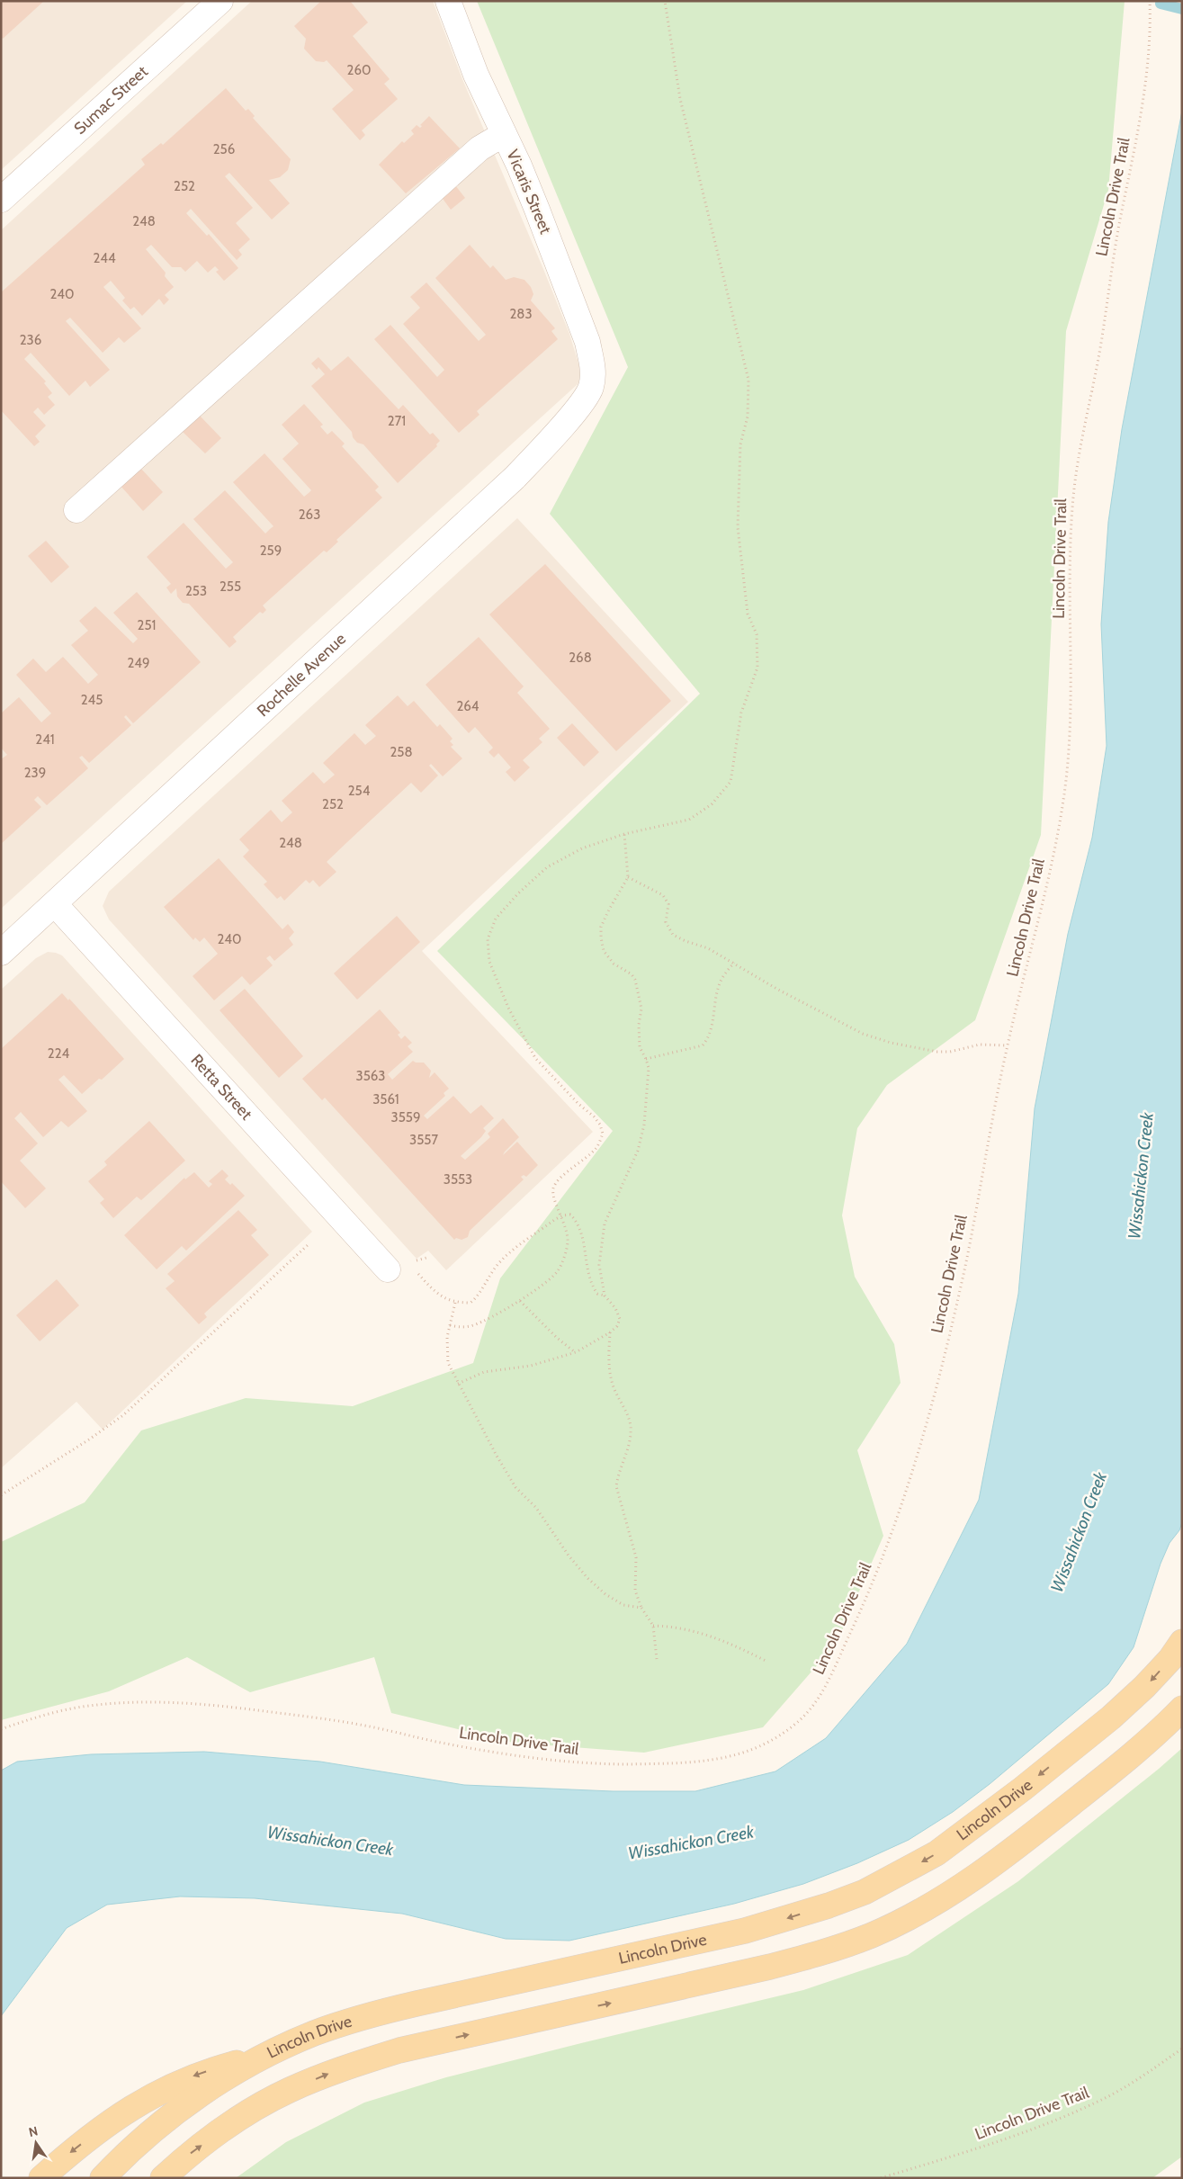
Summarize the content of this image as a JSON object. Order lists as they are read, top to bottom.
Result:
{
  "streets": {
    "main road": ["Lincoln Drive"],
    "street": [
      "Sumac Street",
      "Vicaris Street",
      "Rochelle Avenue",
      "Retta Street"
    ],
    "path": ["Lincoln Drive Trail"]
  },
  "crossings": [
    ["Vicaris Street", "Rochelle Avenue"],
    ["Rochelle Avenue", "Retta Street"]
  ],
  "water": ["Wissahickon Creek"],
  "house_numbers": [
    "260",
    "256",
    "252",
    "248",
    "244",
    "240",
    "283",
    "236",
    "271",
    "263",
    "259",
    "255",
    "253",
    "251",
    "268",
    "249",
    "245",
    "264",
    "241",
    "258",
    "239",
    "254",
    "252",
    "248",
    "240",
    "224",
    "3563",
    "3561",
    "3559",
    "3557",
    "3553"
  ],
  "north": "top"
}
